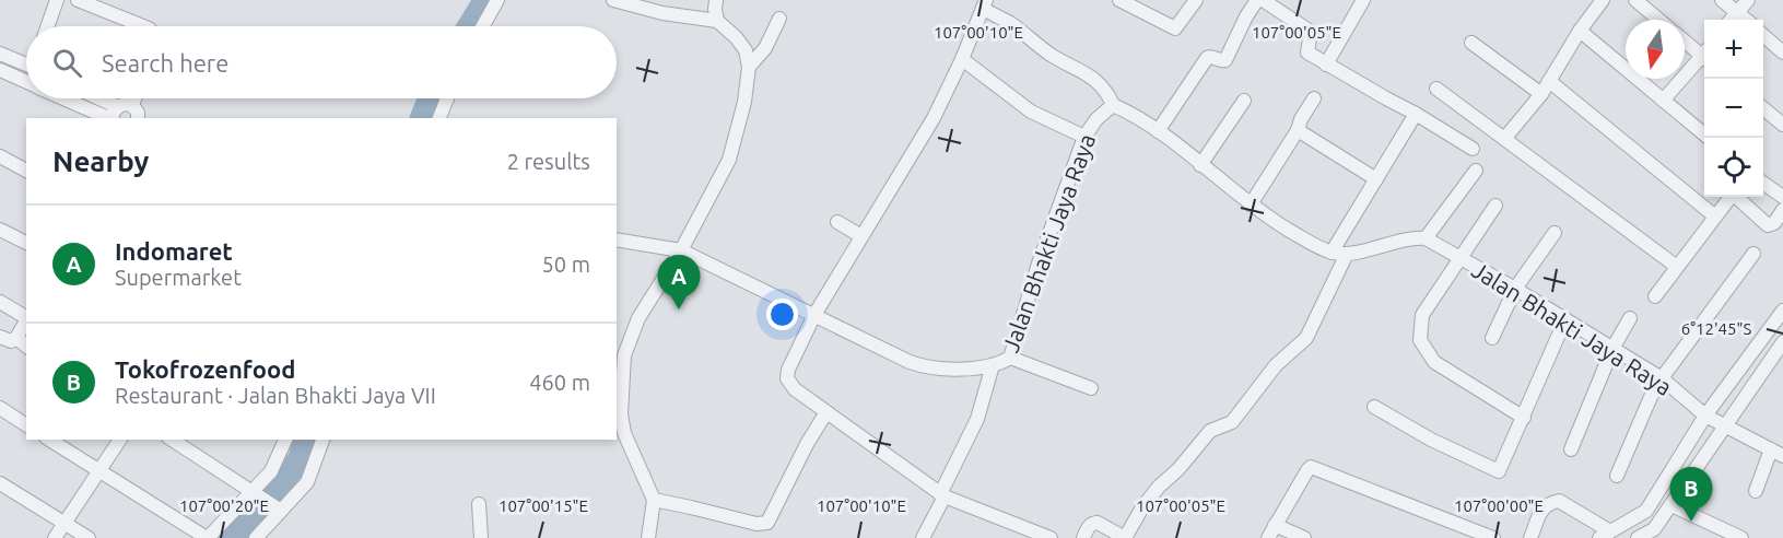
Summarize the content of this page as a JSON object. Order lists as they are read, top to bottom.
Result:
{
  "streets": {
    "street": ["Jalan Bhakti Jaya Raya"]
  },
  "north": "bottom",
  "page": {
    "map_buttons": ["+", "−"],
    "search": "Search here",
    "heading": ["Nearby", "2 results"],
    "list": [
      {
        "mark": "A",
        "name": "Indomaret",
        "note": "Supermarket",
        "value": "50 m"
      },
      {
        "mark": "B",
        "name": "Tokofrozenfood",
        "note": "Restaurant · Jalan Bhakti Jaya VII",
        "value": "460 m"
      }
    ],
    "pins": ["A", "B"]
  },
  "coordinates": [
    "107°00'10\"E",
    "107°00'05\"E",
    "6°12'45\"S",
    "107°00'20\"E",
    "107°00'15\"E",
    "107°00'00\"E"
  ]
}
